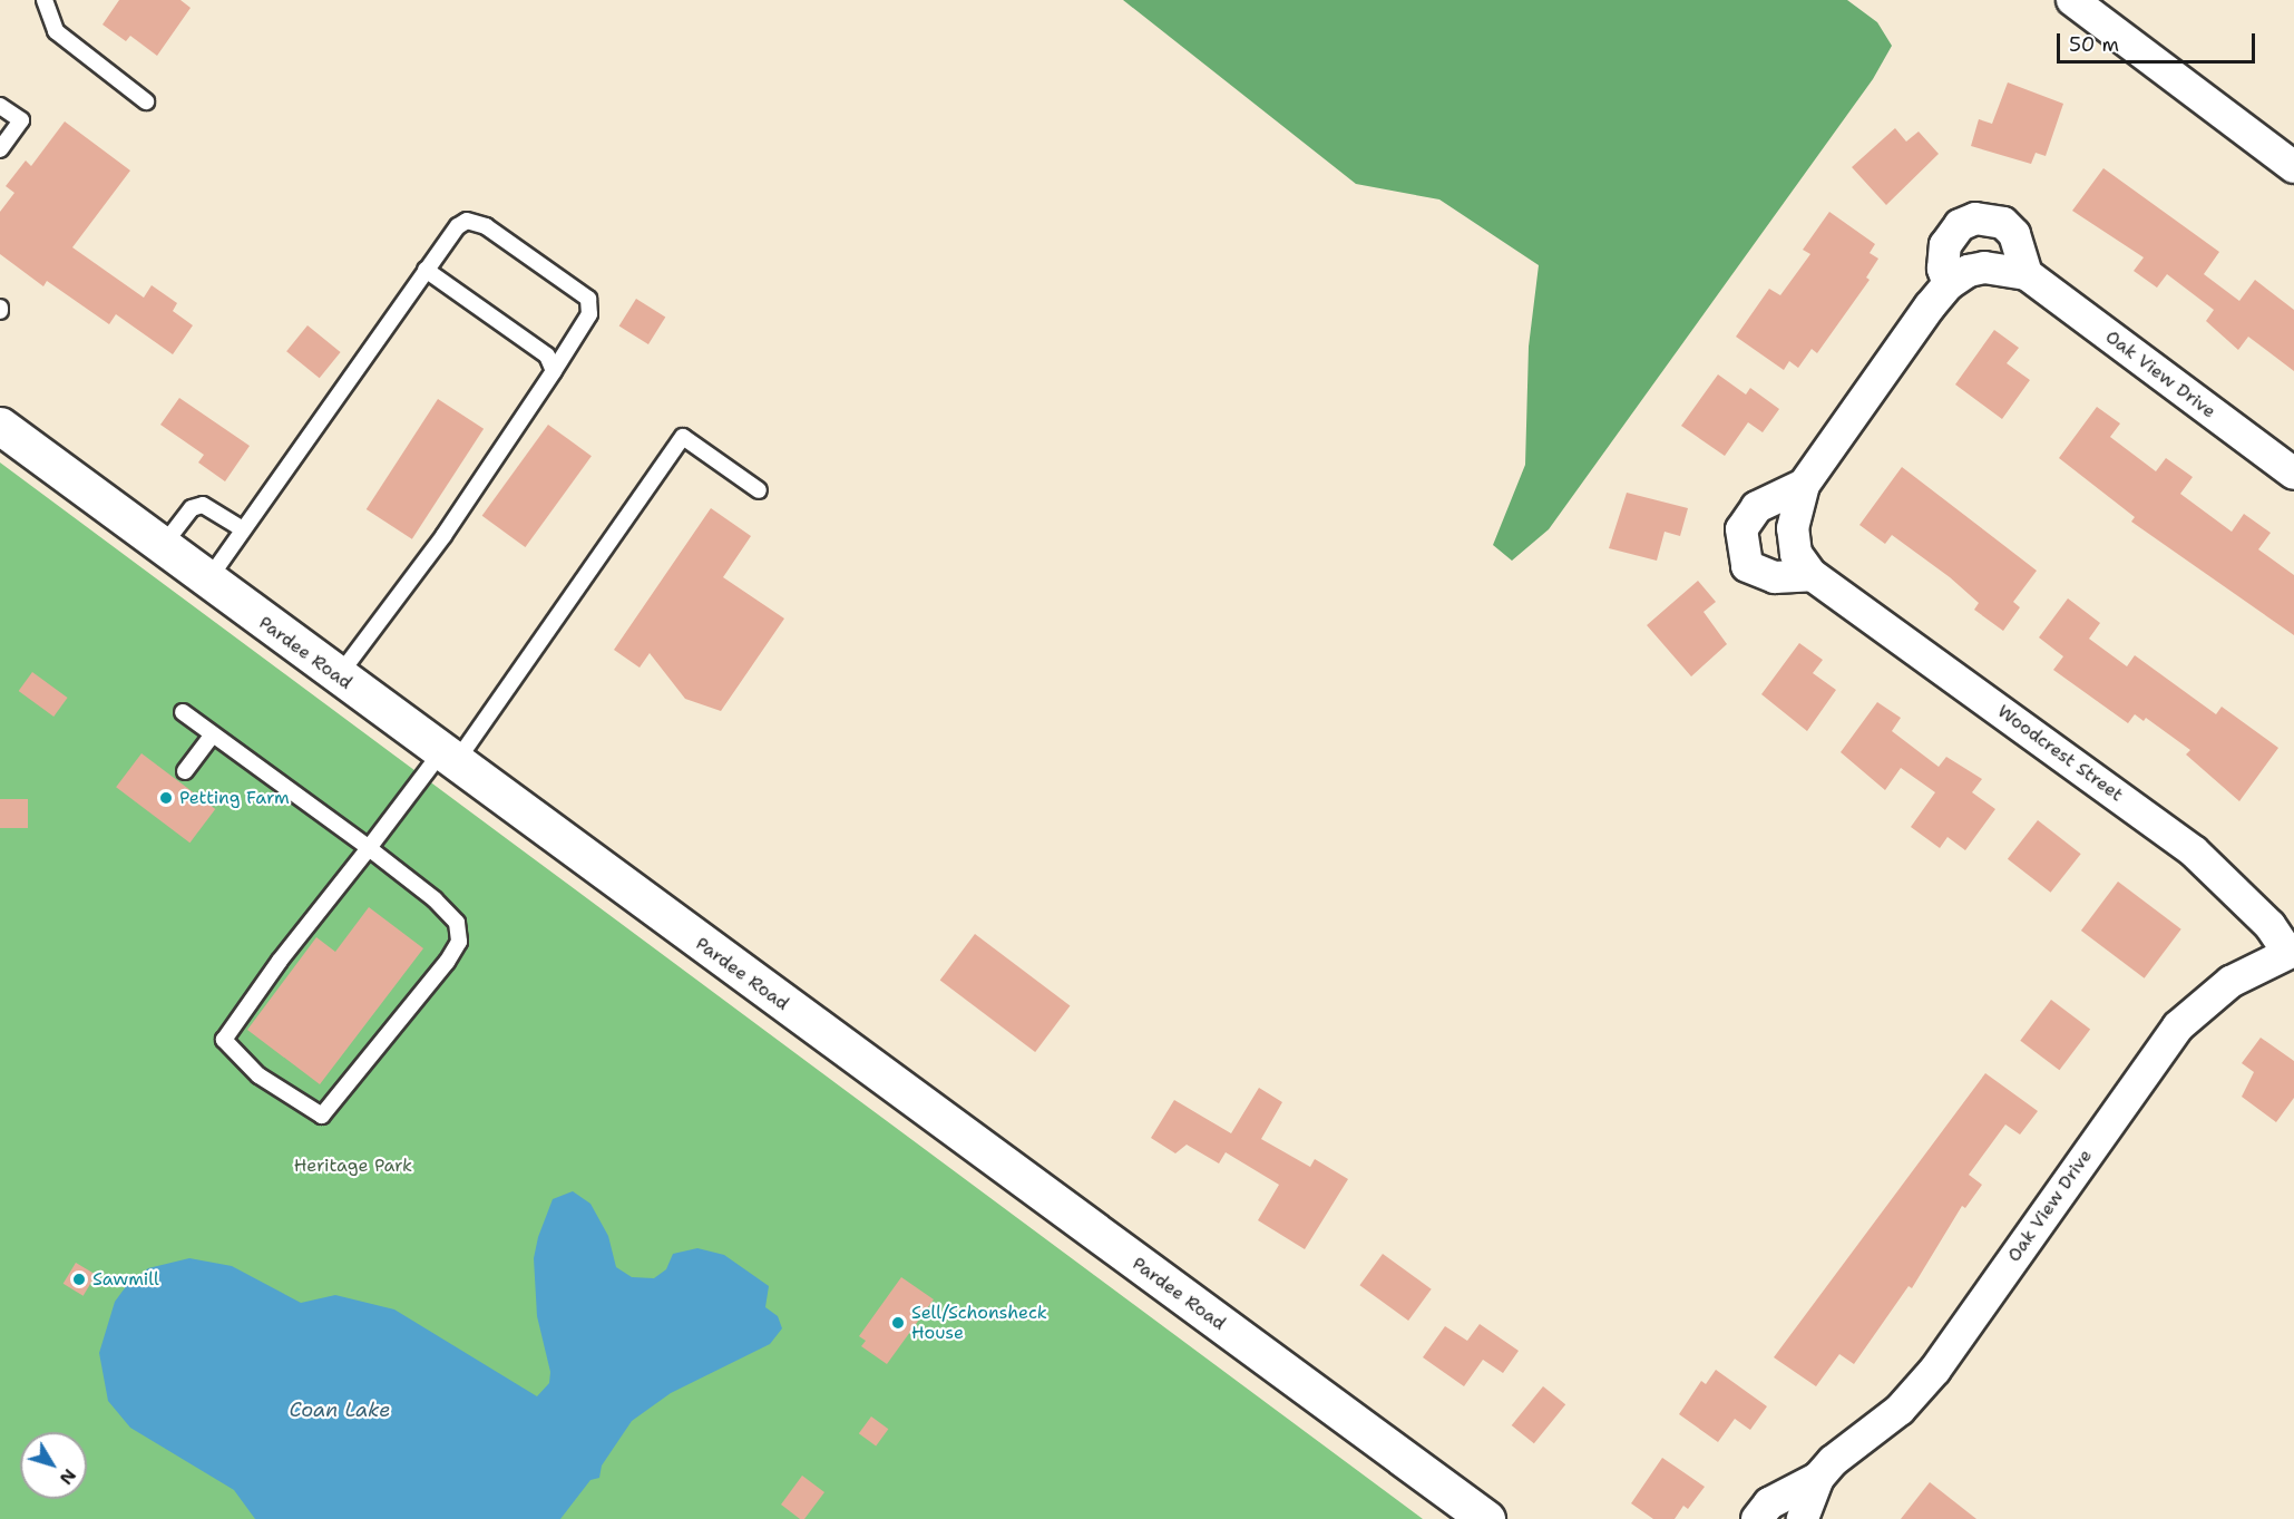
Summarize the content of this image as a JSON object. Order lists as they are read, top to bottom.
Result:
{
  "streets": {
    "main road": ["Pardee Road"],
    "street": ["Oak View Drive", "Woodcrest Street"]
  },
  "crossings": [
    ["Oak View Drive", "Woodcrest Street"]
  ],
  "water": ["Coan Lake"],
  "parks": ["Heritage Park"],
  "places": ["Petting Farm", "Sawmill", "Sell/Schonsheck House"],
  "scale_bar": "50 m",
  "north": "bottom right"
}
